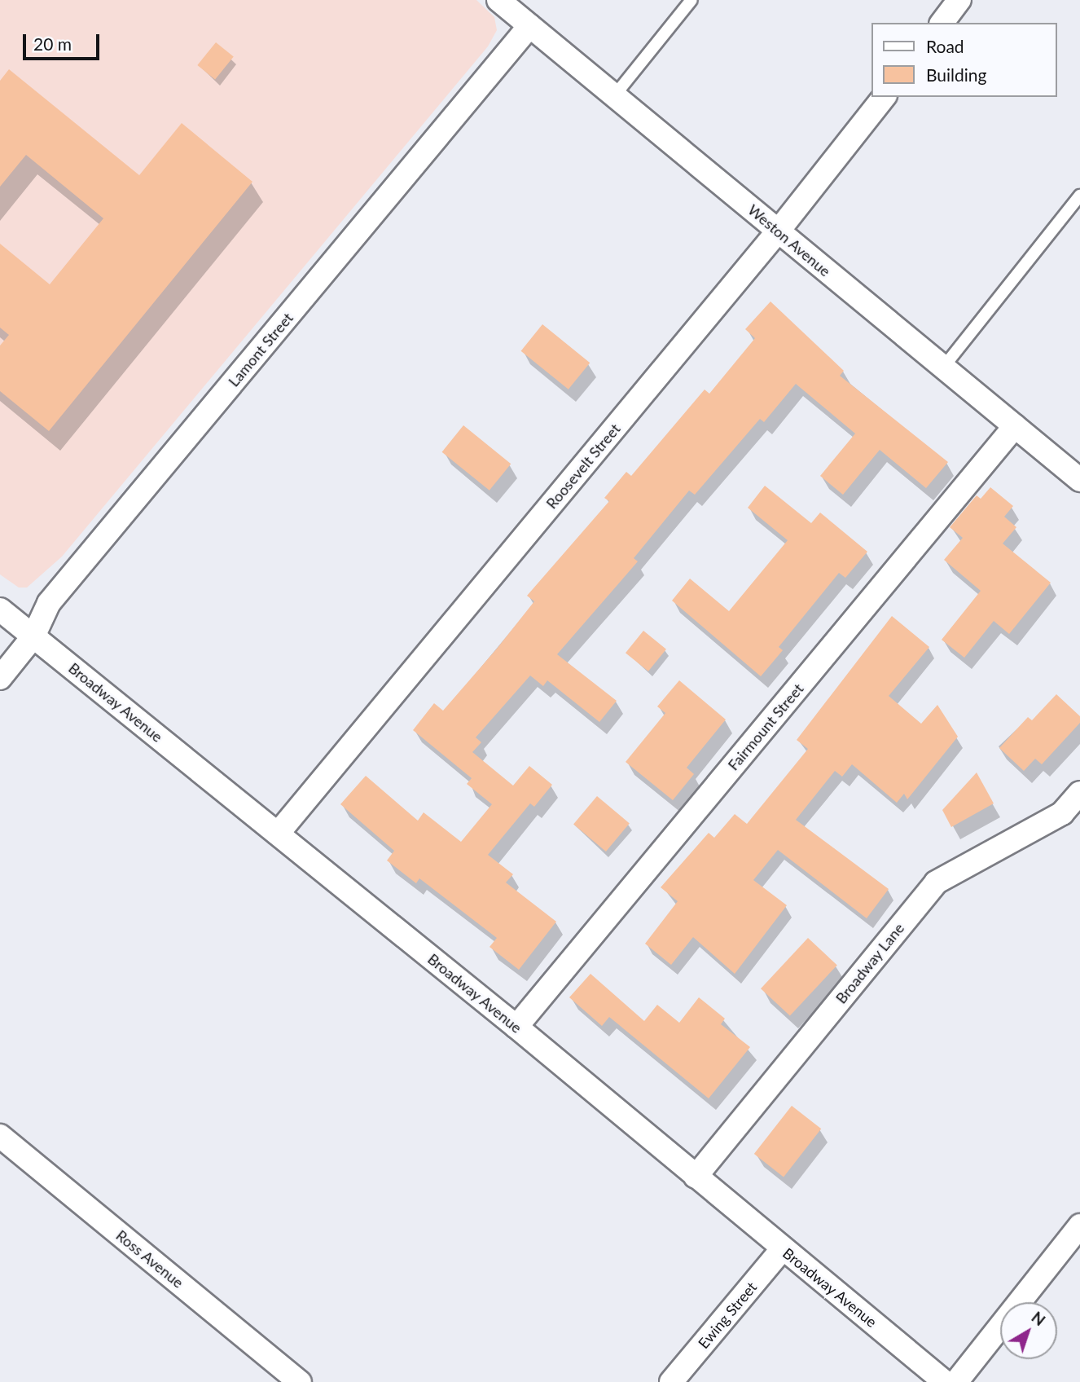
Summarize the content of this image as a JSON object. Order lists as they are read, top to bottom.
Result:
{
  "streets": {
    "street": [
      "Weston Avenue",
      "Lamont Street",
      "Roosevelt Street",
      "Broadway Avenue",
      "Fairmount Street",
      "Broadway Lane",
      "Ross Avenue",
      "Ewing Street"
    ]
  },
  "crossings": [
    ["Weston Avenue", "Lamont Street"],
    ["Weston Avenue", "Roosevelt Street"],
    ["Weston Avenue", "Fairmount Street"],
    ["Lamont Street", "Broadway Avenue"],
    ["Roosevelt Street", "Broadway Avenue"],
    ["Broadway Avenue", "Fairmount Street"],
    ["Broadway Avenue", "Broadway Lane"],
    ["Broadway Avenue", "Ewing Street"]
  ],
  "legend": ["Road", "Building"],
  "scale_bar": "20 m",
  "north": "top right"
}
